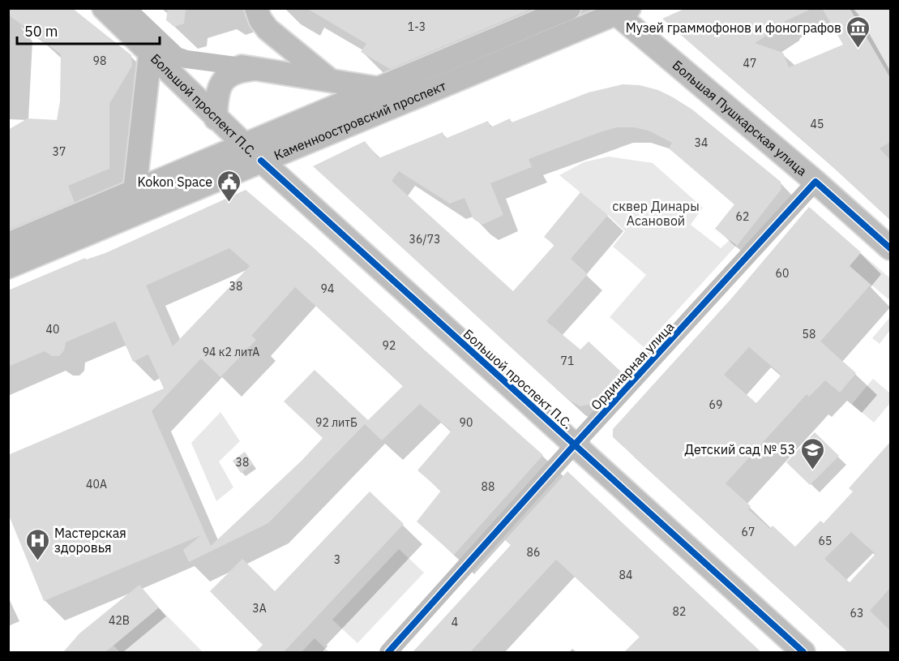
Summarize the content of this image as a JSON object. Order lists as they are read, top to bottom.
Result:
{
  "streets": {
    "main road": ["Большой проспект П.С.", "Большая Пушкарская улица", "Каменноостровский проспект"],
    "street": ["Ординарная улица"]
  },
  "crossings": [
    ["Большой проспект П.С.", "Каменноостровский проспект"],
    ["Большой проспект П.С.", "Ординарная улица"],
    ["Большая Пушкарская улица", "Каменноостровский проспект"],
    ["Большая Пушкарская улица", "Ординарная улица"]
  ],
  "parks": ["сквер Динары Асановой"],
  "places": {
    "museum": ["Музей граммофонов и фонографов"],
    "public building": ["Kokon Space"],
    "school or university": ["Детский сад № 53"],
    "hospital": ["Мастерская здоровья"]
  },
  "house_numbers": [
    "1-3",
    "98",
    "47",
    "45",
    "34",
    "37",
    "62",
    "36/73",
    "60",
    "38",
    "94",
    "40",
    "58",
    "92",
    "94 к2 литА",
    "71",
    "69",
    "92 литБ",
    "90",
    "38",
    "40А",
    "88",
    "67",
    "65",
    "86",
    "3",
    "84",
    "3А",
    "82",
    "63",
    "42В",
    "4"
  ],
  "scale_bar": "50 m"
}
